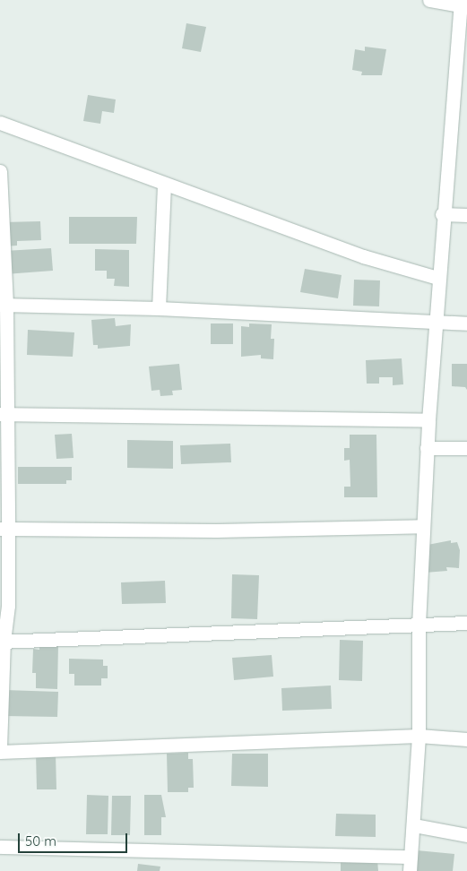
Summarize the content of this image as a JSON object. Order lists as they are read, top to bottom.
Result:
{
  "scale_bar": "50 m"
}
